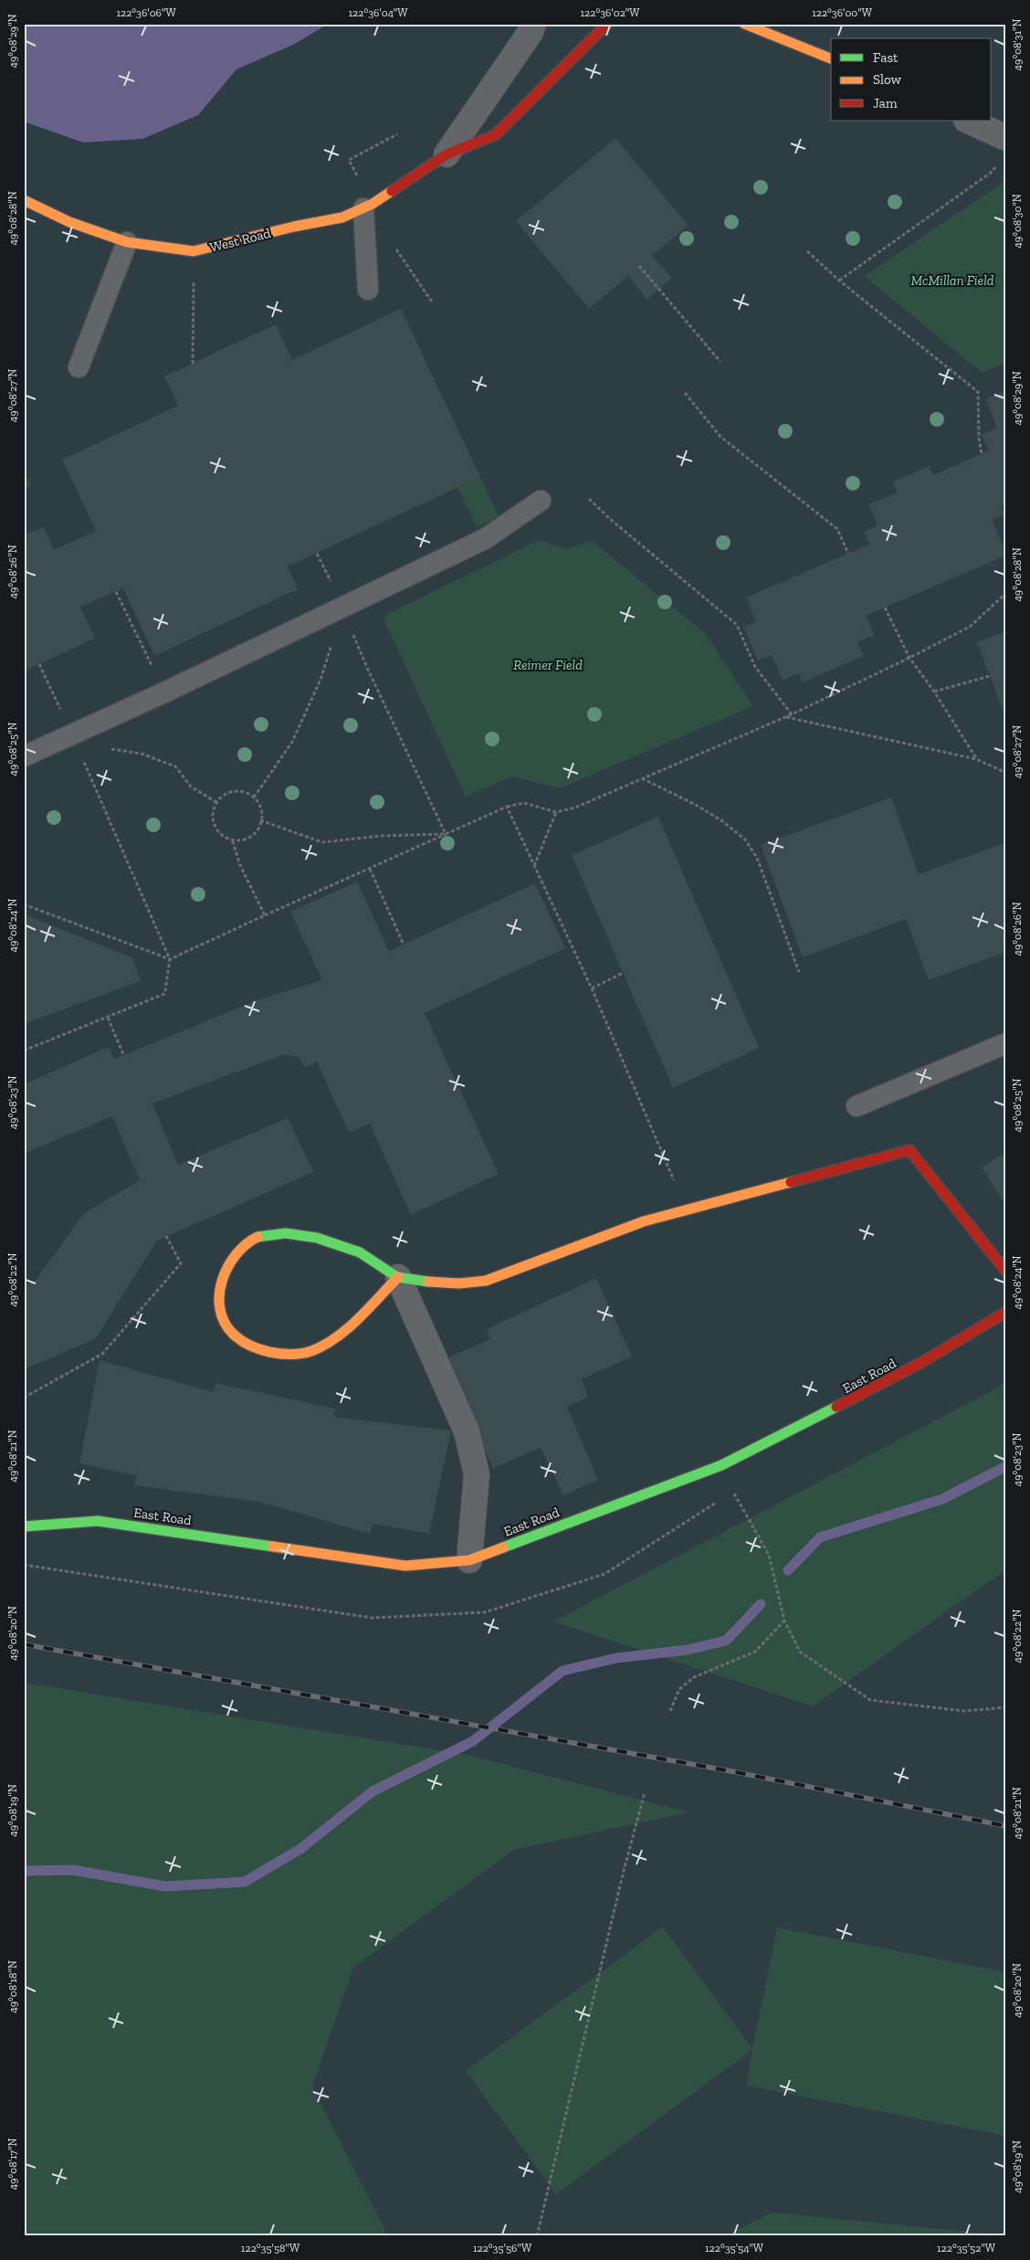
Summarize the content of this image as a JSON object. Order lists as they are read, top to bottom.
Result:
{
  "streets": {
    "street": ["West Road", "East Road"]
  },
  "parks": ["McMillan Field", "Reimer Field"],
  "legend": ["Fast", "Slow", "Jam"],
  "coordinates": [
    "122°36'06\"W",
    "122°36'04\"W",
    "122°36'02\"W",
    "122°36'00\"W",
    "49°08'29\"N",
    "49°08'31\"N",
    "49°08'28\"N",
    "49°08'30\"N",
    "49°08'27\"N",
    "49°08'26\"N",
    "49°08'25\"N",
    "49°08'24\"N",
    "49°08'23\"N",
    "49°08'22\"N",
    "49°08'21\"N",
    "49°08'20\"N",
    "49°08'19\"N",
    "49°08'18\"N",
    "49°08'17\"N",
    "122°35'58\"W",
    "122°35'56\"W",
    "122°35'54\"W",
    "122°35'52\"W"
  ]
}
